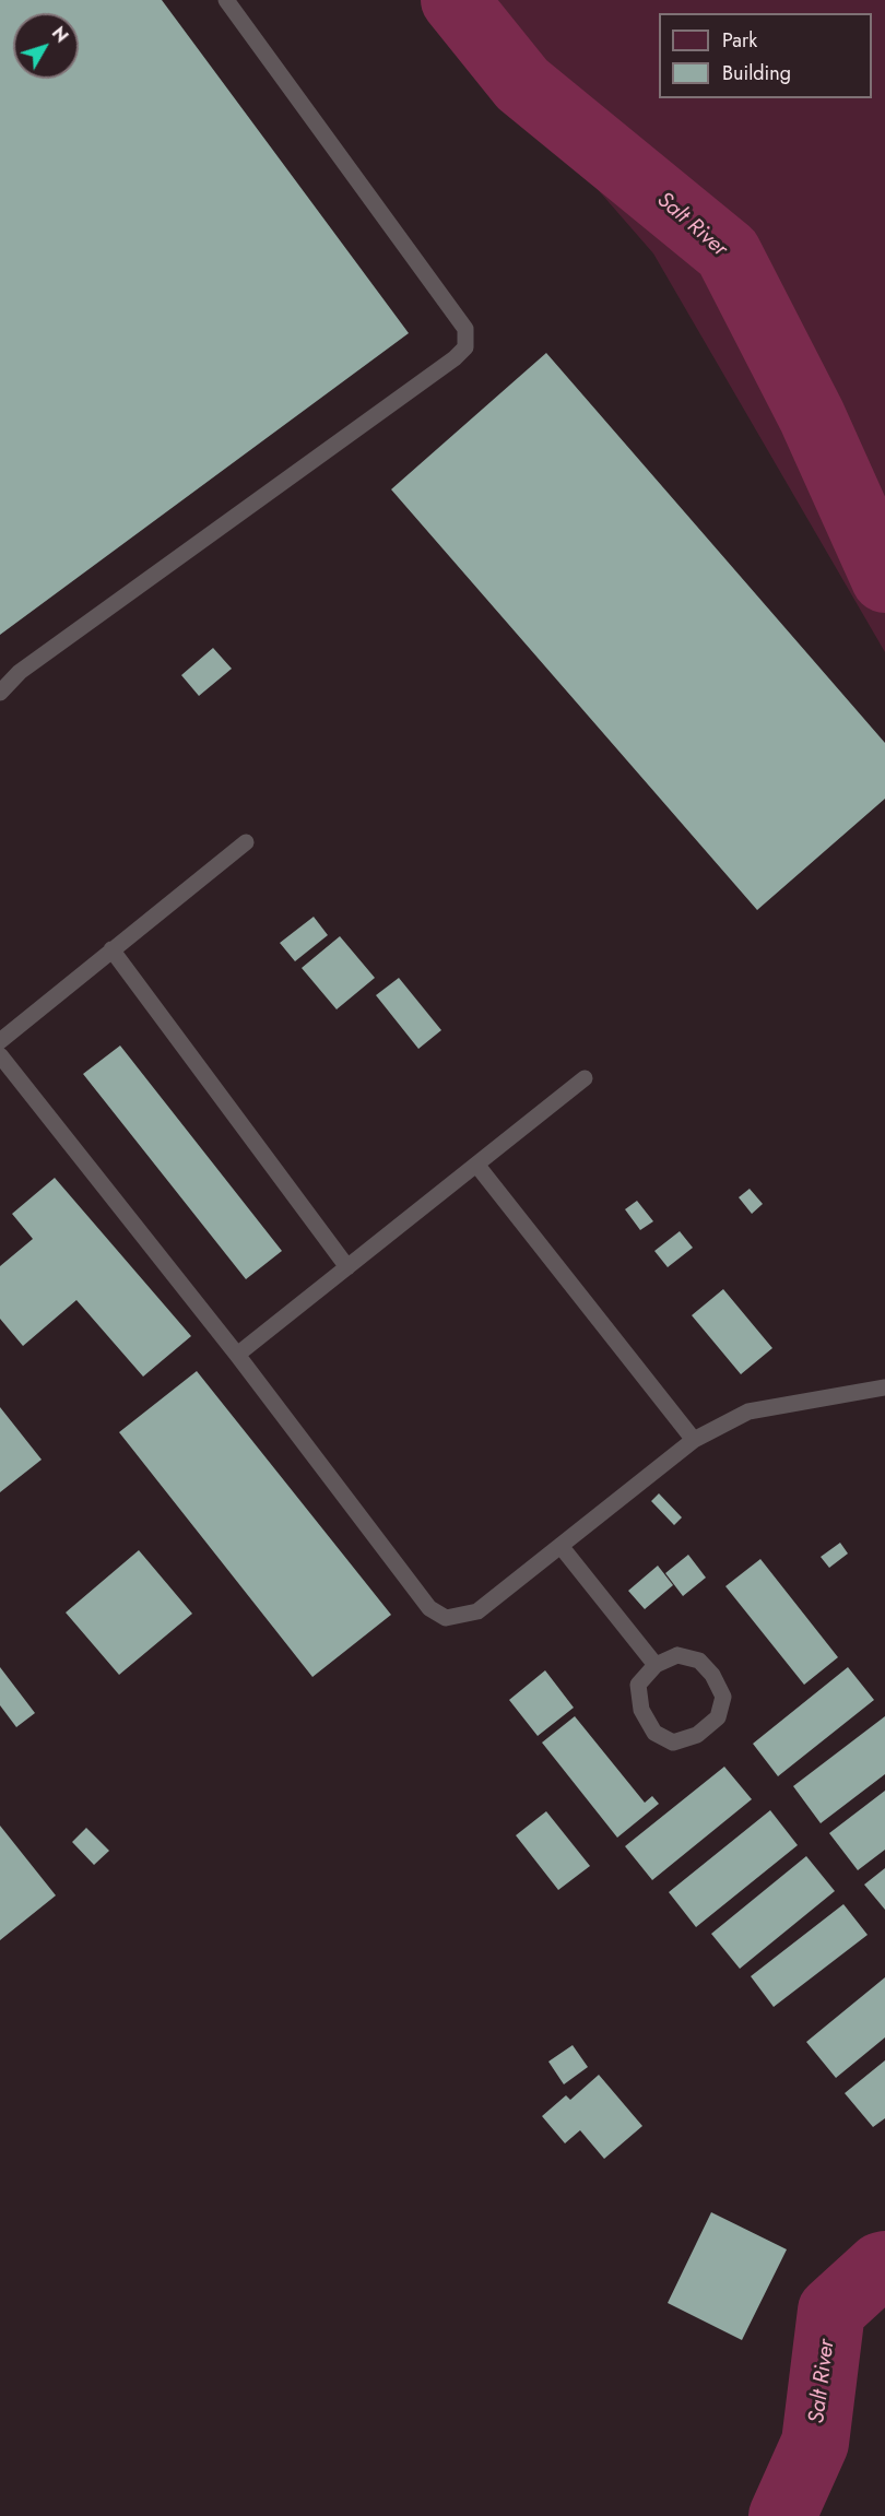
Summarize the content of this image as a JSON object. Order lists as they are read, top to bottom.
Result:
{
  "water": ["Salt River"],
  "legend": ["Park", "Building"],
  "north": "top right"
}
